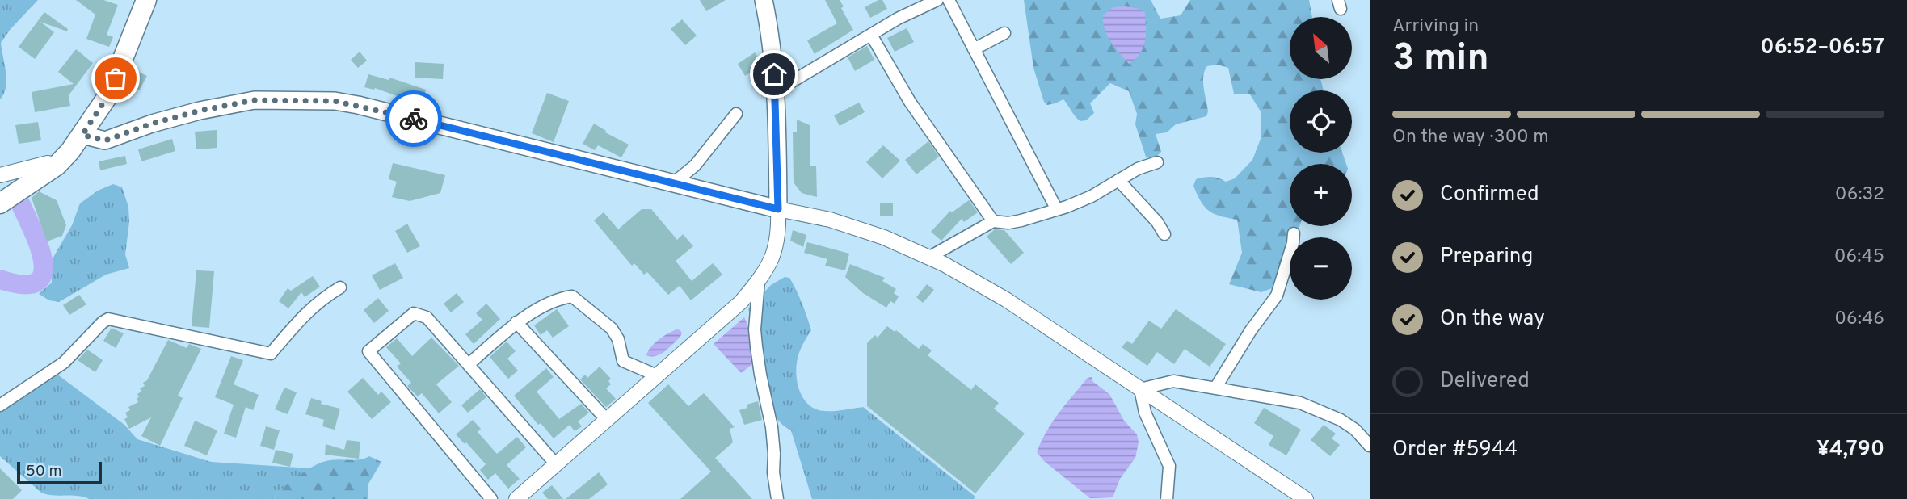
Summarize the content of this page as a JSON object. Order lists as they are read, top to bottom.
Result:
{
  "scale_bar": "50 m",
  "north": "top left",
  "page": {
    "heading": ["3 min", "Arriving in", "06:52–06:57"],
    "panel": ["Order #5944", "¥4,790"],
    "map_buttons": ["+", "−"],
    "bar": "On the way · 300 m",
    "list": [
      ["Confirmed", "06:32"],
      ["Preparing", "06:45"],
      ["On the way", "06:46"],
      "Delivered"
    ],
    "scale": "50 m"
  }
}
